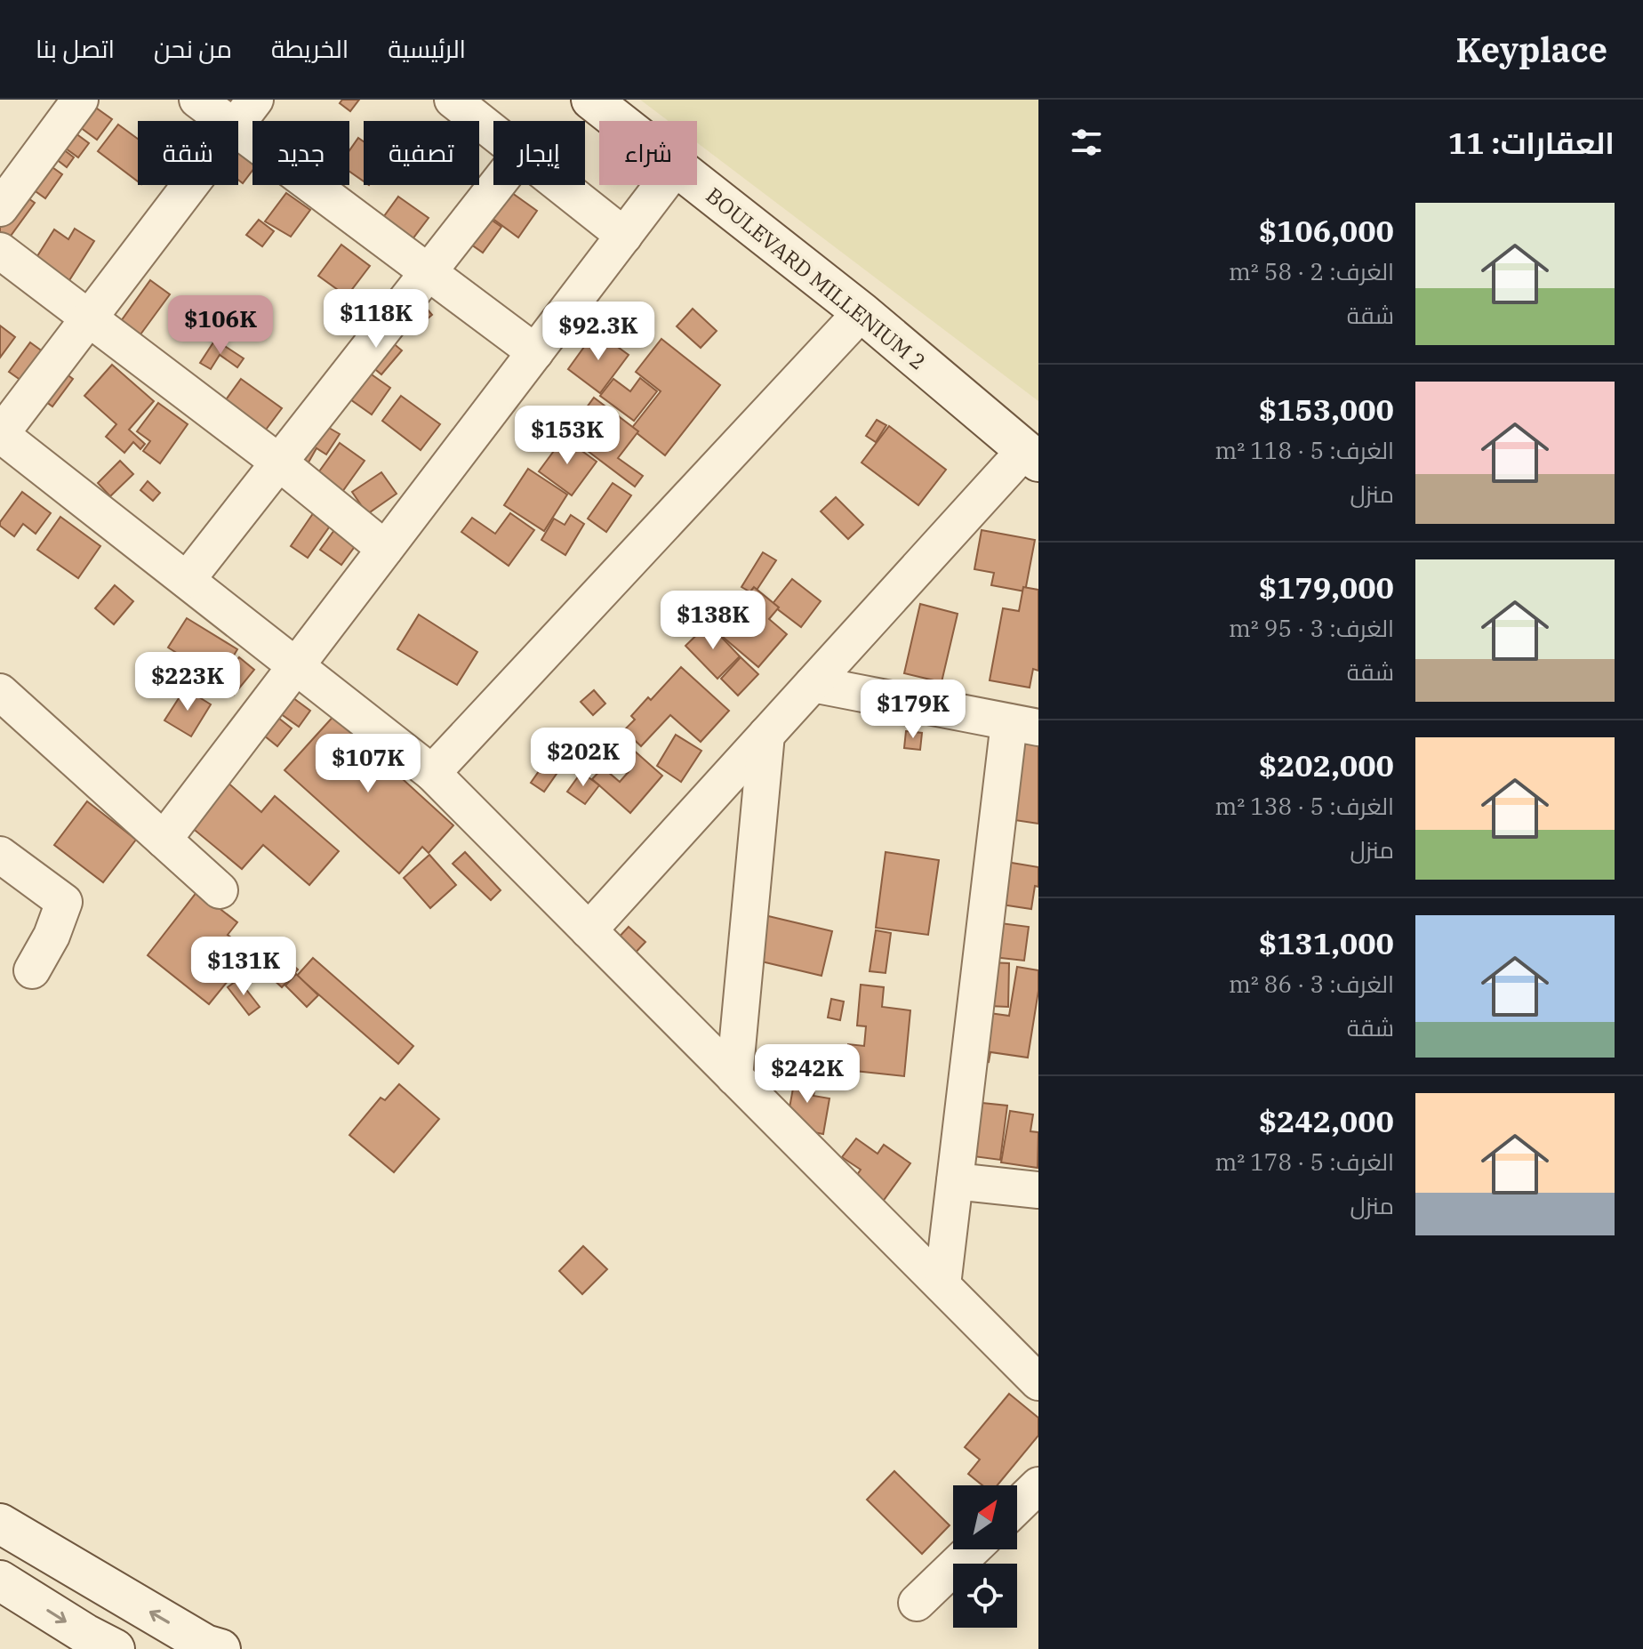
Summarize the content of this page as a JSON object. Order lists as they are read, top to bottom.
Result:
{
  "streets": {
    "street": ["BOULEVARD MILLENIUM 2"]
  },
  "north": "top right",
  "page": {
    "header": "Keyplace",
    "nav": [
      "الرئيسية",
      "الخريطة",
      "من نحن",
      "اتصل بنا"
    ],
    "heading": "العقارات: 11",
    "chip": [
      "شراء",
      "إيجار",
      "تصفية",
      "جديد",
      "شقة"
    ],
    "list": [
      {
        "name": "$106,000",
        "note": "الغرف: 2 · 58 m² · شقة"
      },
      {
        "name": "$153,000",
        "note": "الغرف: 5 · 118 m² · منزل"
      },
      {
        "name": "$179,000",
        "note": "الغرف: 3 · 95 m² · شقة"
      },
      {
        "name": "$202,000",
        "note": "الغرف: 5 · 138 m² · منزل"
      },
      {
        "name": "$131,000",
        "note": "الغرف: 3 · 86 m² · شقة"
      },
      {
        "name": "$242,000",
        "note": "الغرف: 5 · 178 m² · منزل"
      }
    ],
    "price": [
      "$118K",
      "$106K",
      "$92.3K",
      "$153K",
      "$138K",
      "$223K",
      "$179K",
      "$202K",
      "$107K",
      "$131K",
      "$242K"
    ]
  }
}
